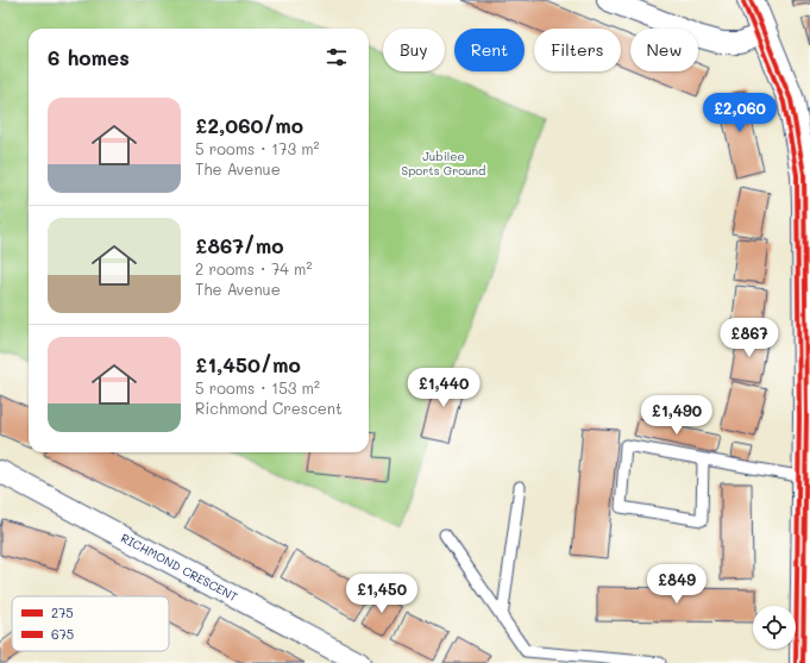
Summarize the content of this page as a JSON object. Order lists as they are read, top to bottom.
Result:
{
  "streets": {
    "street": ["RICHMOND CRESCENT"]
  },
  "parks": ["Jubilee Sports Ground"],
  "lines": ["transit line 275", "transit line 675"],
  "legend": ["275", "675"],
  "page": {
    "chip": [
      "Buy",
      "Rent",
      "Filters",
      "New"
    ],
    "heading": "6 homes",
    "list": [
      {
        "name": "£2,060/mo",
        "note": "5 rooms · 173 m² · The Avenue"
      },
      {
        "name": "£867/mo",
        "note": "2 rooms · 74 m² · The Avenue"
      },
      {
        "name": "£1,450/mo",
        "note": "5 rooms · 153 m² · Richmond Crescent"
      }
    ],
    "price": [
      "£2,060",
      "£867",
      "£1,440",
      "£1,490",
      "£849",
      "£1,450"
    ]
  }
}
